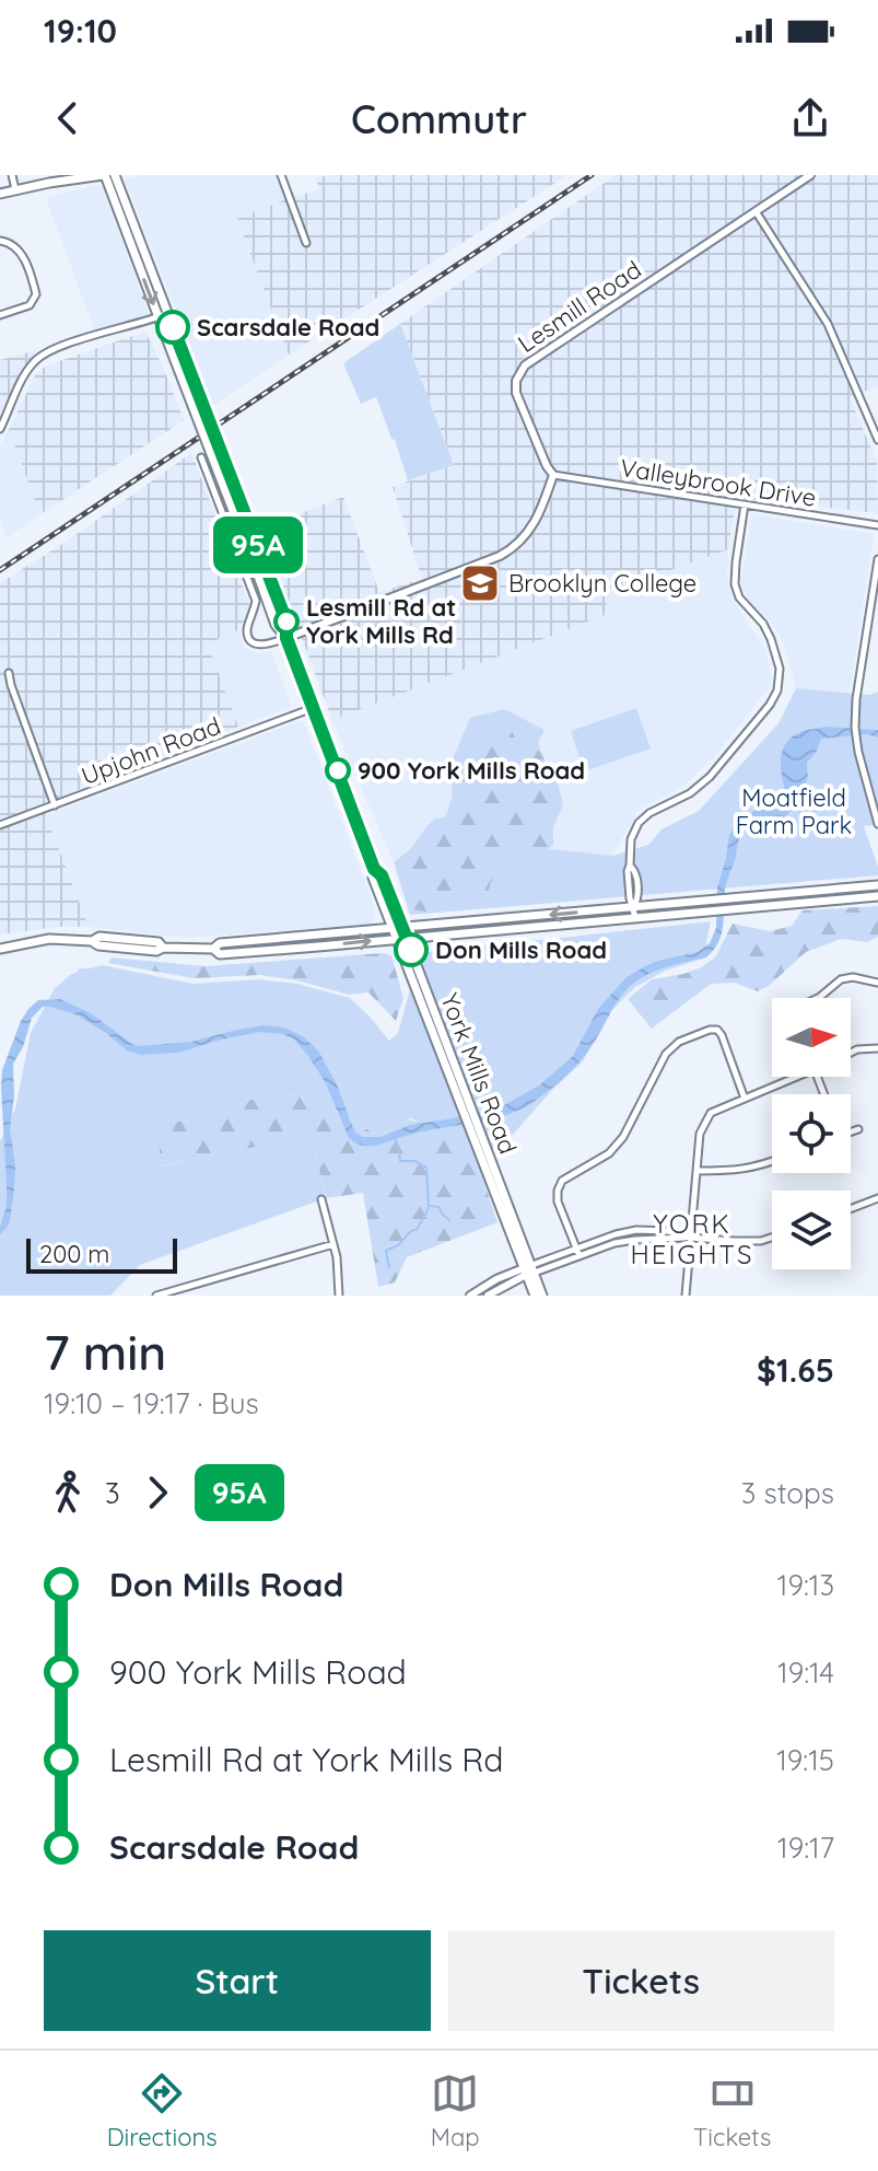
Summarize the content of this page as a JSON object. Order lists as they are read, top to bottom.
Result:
{
  "streets": {
    "main road": ["York Mills Road"],
    "street": ["Lesmill Road", "Valleybrook Drive", "Upjohn Road"]
  },
  "crossings": [
    ["Lesmill Road", "Valleybrook Drive"],
    ["Upjohn Road", "York Mills Road"]
  ],
  "districts": ["YORK HEIGHTS"],
  "parks": ["Moatfield Farm Park"],
  "places": {
    "other": [
      "Scarsdale Road",
      "Lesmill Rd at York Mills Rd",
      "900 York Mills Road",
      "Don Mills Road"
    ],
    "school or university": ["Brooklyn College"]
  },
  "lines": ["bus line 95A"],
  "scale_bar": "200 m",
  "north": "right",
  "page": {
    "status": "19:10",
    "header": "Commutr",
    "on_map": "95A",
    "scale": "200 m",
    "heading": ["7 min", "19:10 – 19:17 · Bus", "$1.65"],
    "legs": ["3", "95A", "3 stops"],
    "list": [
      {
        "name": "Don Mills Road",
        "value": "19:13"
      },
      {
        "name": "900 York Mills Road",
        "value": "19:14"
      },
      {
        "name": "Lesmill Rd at York Mills Rd",
        "value": "19:15"
      },
      {
        "name": "Scarsdale Road",
        "value": "19:17"
      }
    ],
    "buttons": ["Start", "Tickets"],
    "tabs": ["Directions", "Map", "Tickets"]
  }
}
